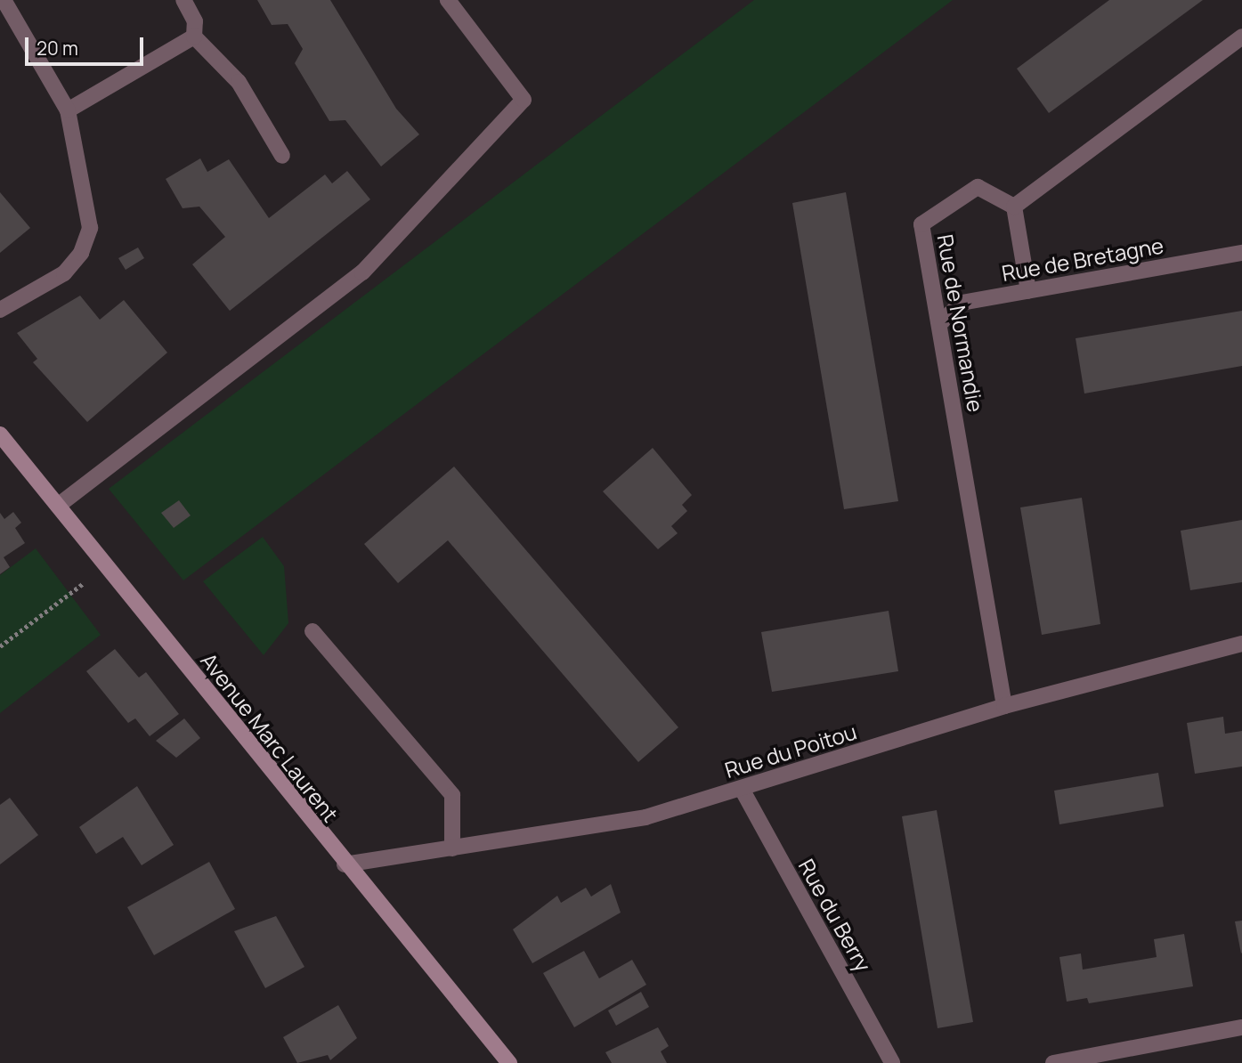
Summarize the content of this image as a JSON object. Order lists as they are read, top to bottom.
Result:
{
  "streets": {
    "street": [
      "Rue de Bretagne",
      "Rue de Normandie",
      "Avenue Marc Laurent",
      "Rue du Poitou",
      "Rue du Berry"
    ]
  },
  "crossings": [
    ["Rue de Bretagne", "Rue de Normandie"],
    ["Rue de Normandie", "Rue du Poitou"],
    ["Avenue Marc Laurent", "Rue du Poitou"],
    ["Rue du Poitou", "Rue du Berry"]
  ],
  "scale_bar": "20 m"
}
